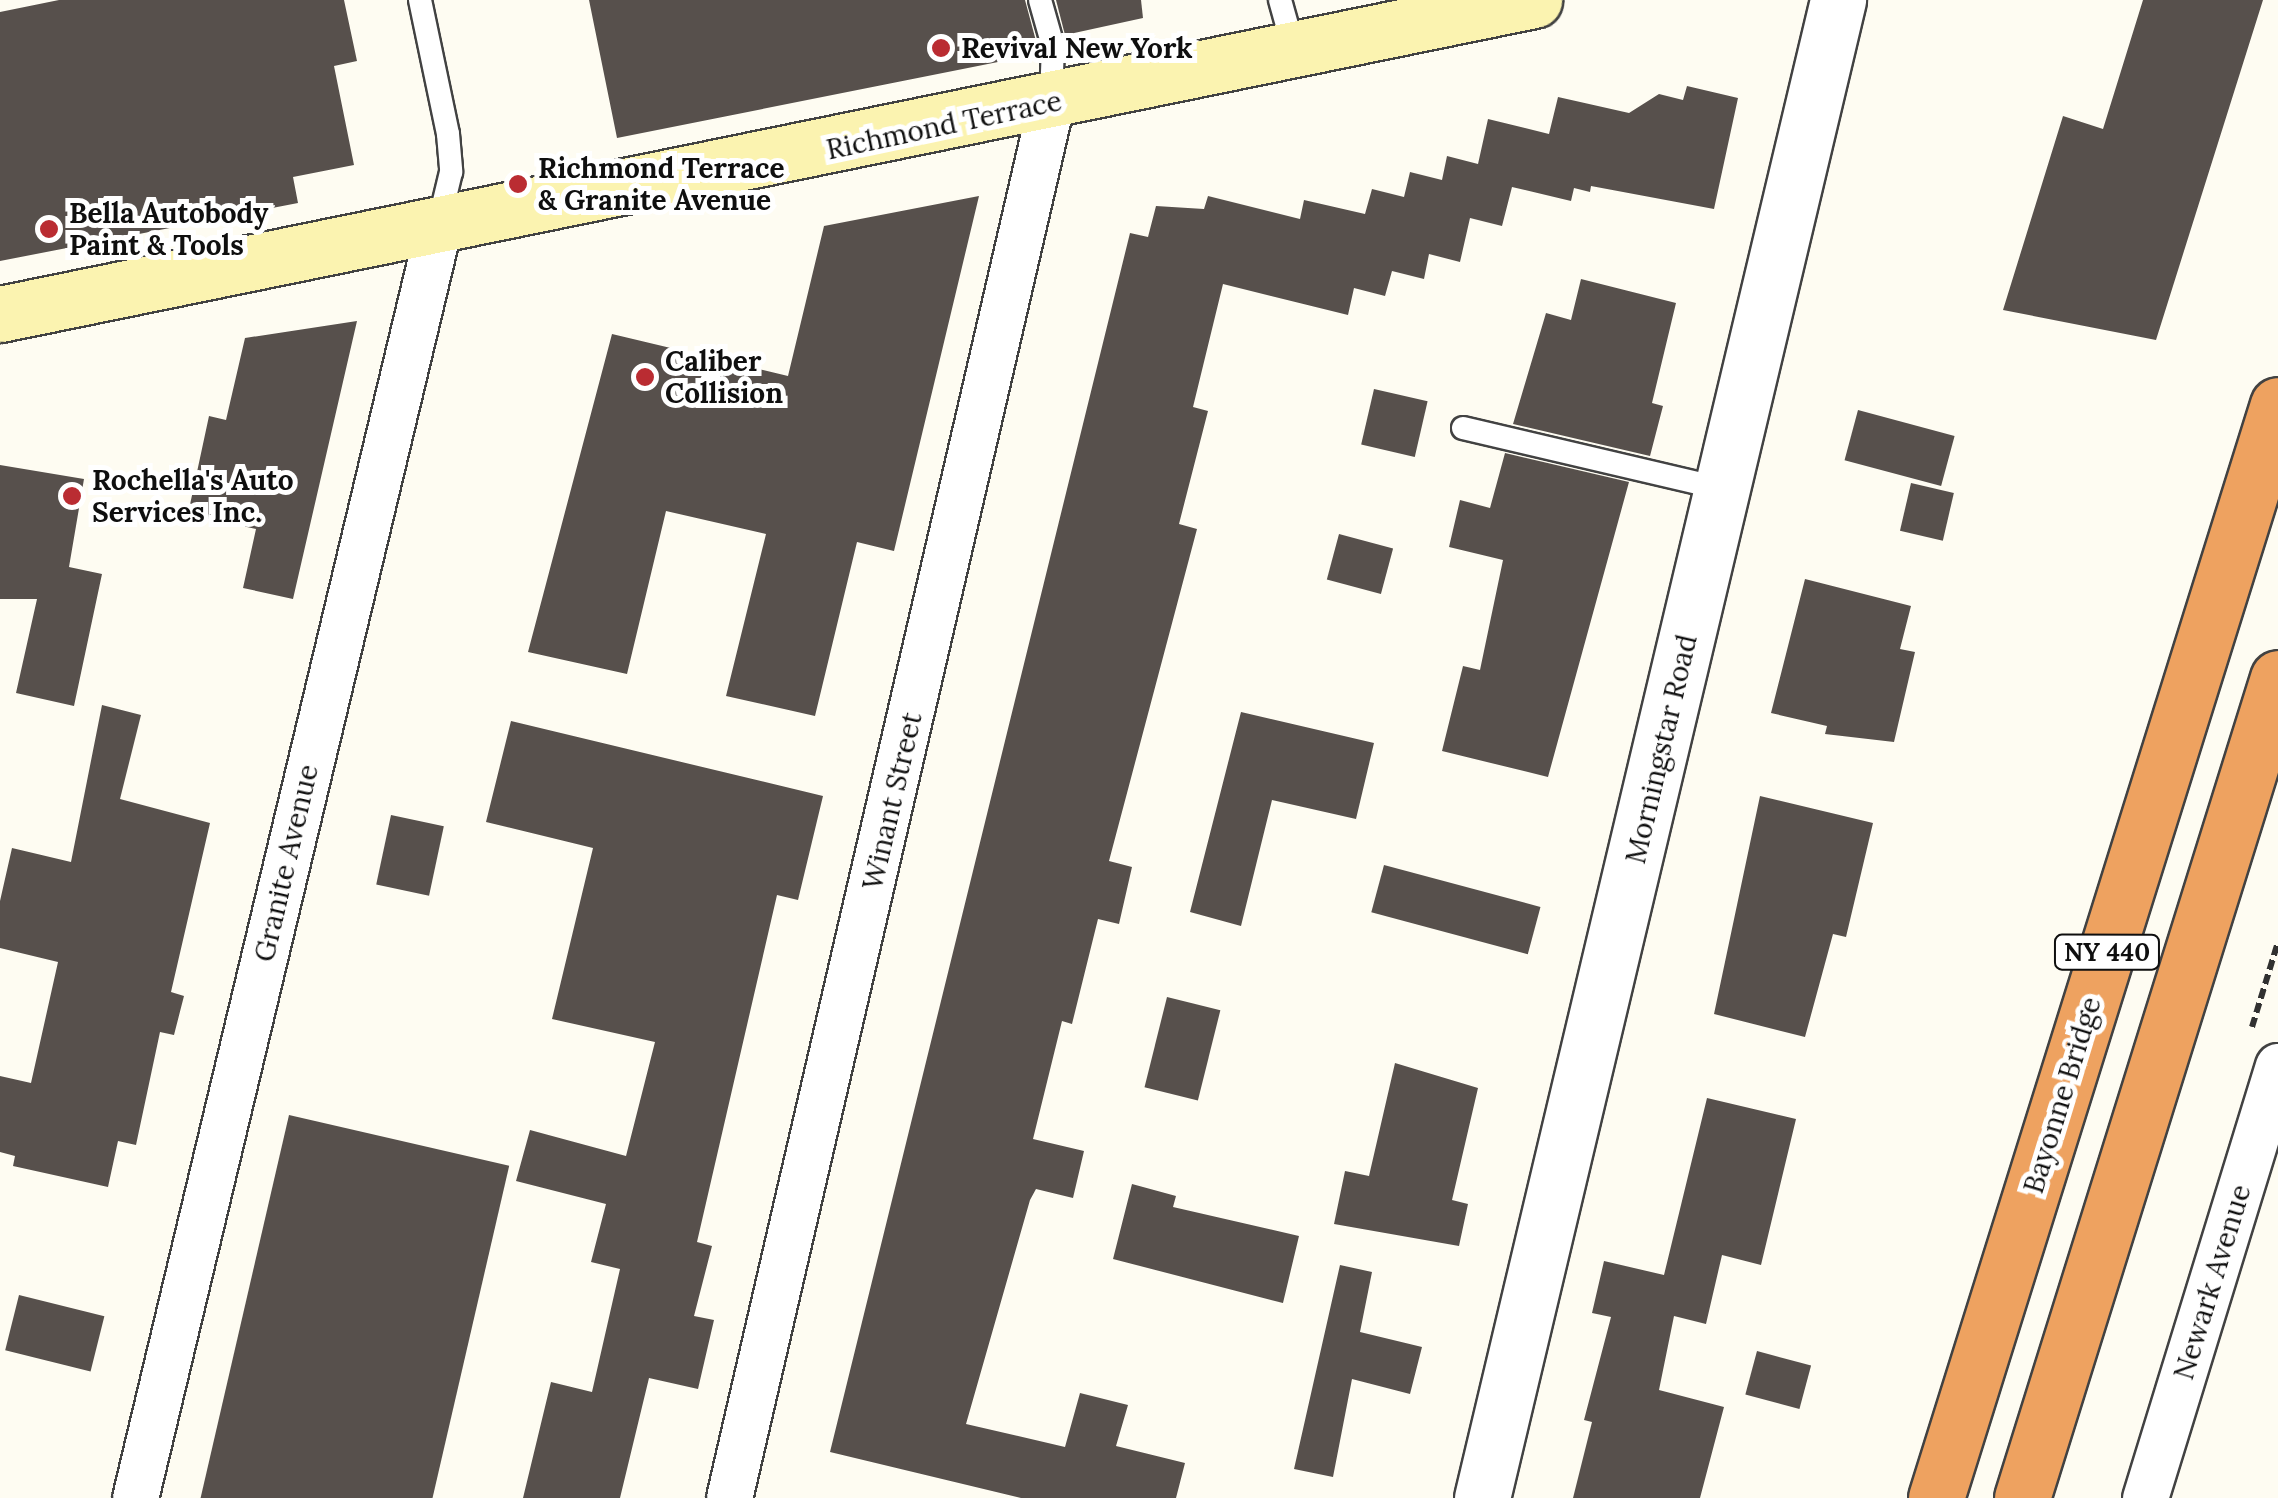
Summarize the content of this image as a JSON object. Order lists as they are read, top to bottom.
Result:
{
  "streets": {
    "highway": ["NY 440", "Bayonne Bridge"],
    "main road": ["Richmond Terrace"],
    "street": [
      "Morningstar Road",
      "Winant Street",
      "Granite Avenue",
      "Newark Avenue"
    ]
  },
  "crossings": [
    ["Richmond Terrace", "Winant Street"],
    ["Richmond Terrace", "Granite Avenue"]
  ],
  "places": [
    "Revival New York",
    "Richmond Terrace & Granite Avenue",
    "Bella Autobody Paint & Tools",
    "Caliber Collision",
    "Rochella's Auto Services Inc."
  ]
}
